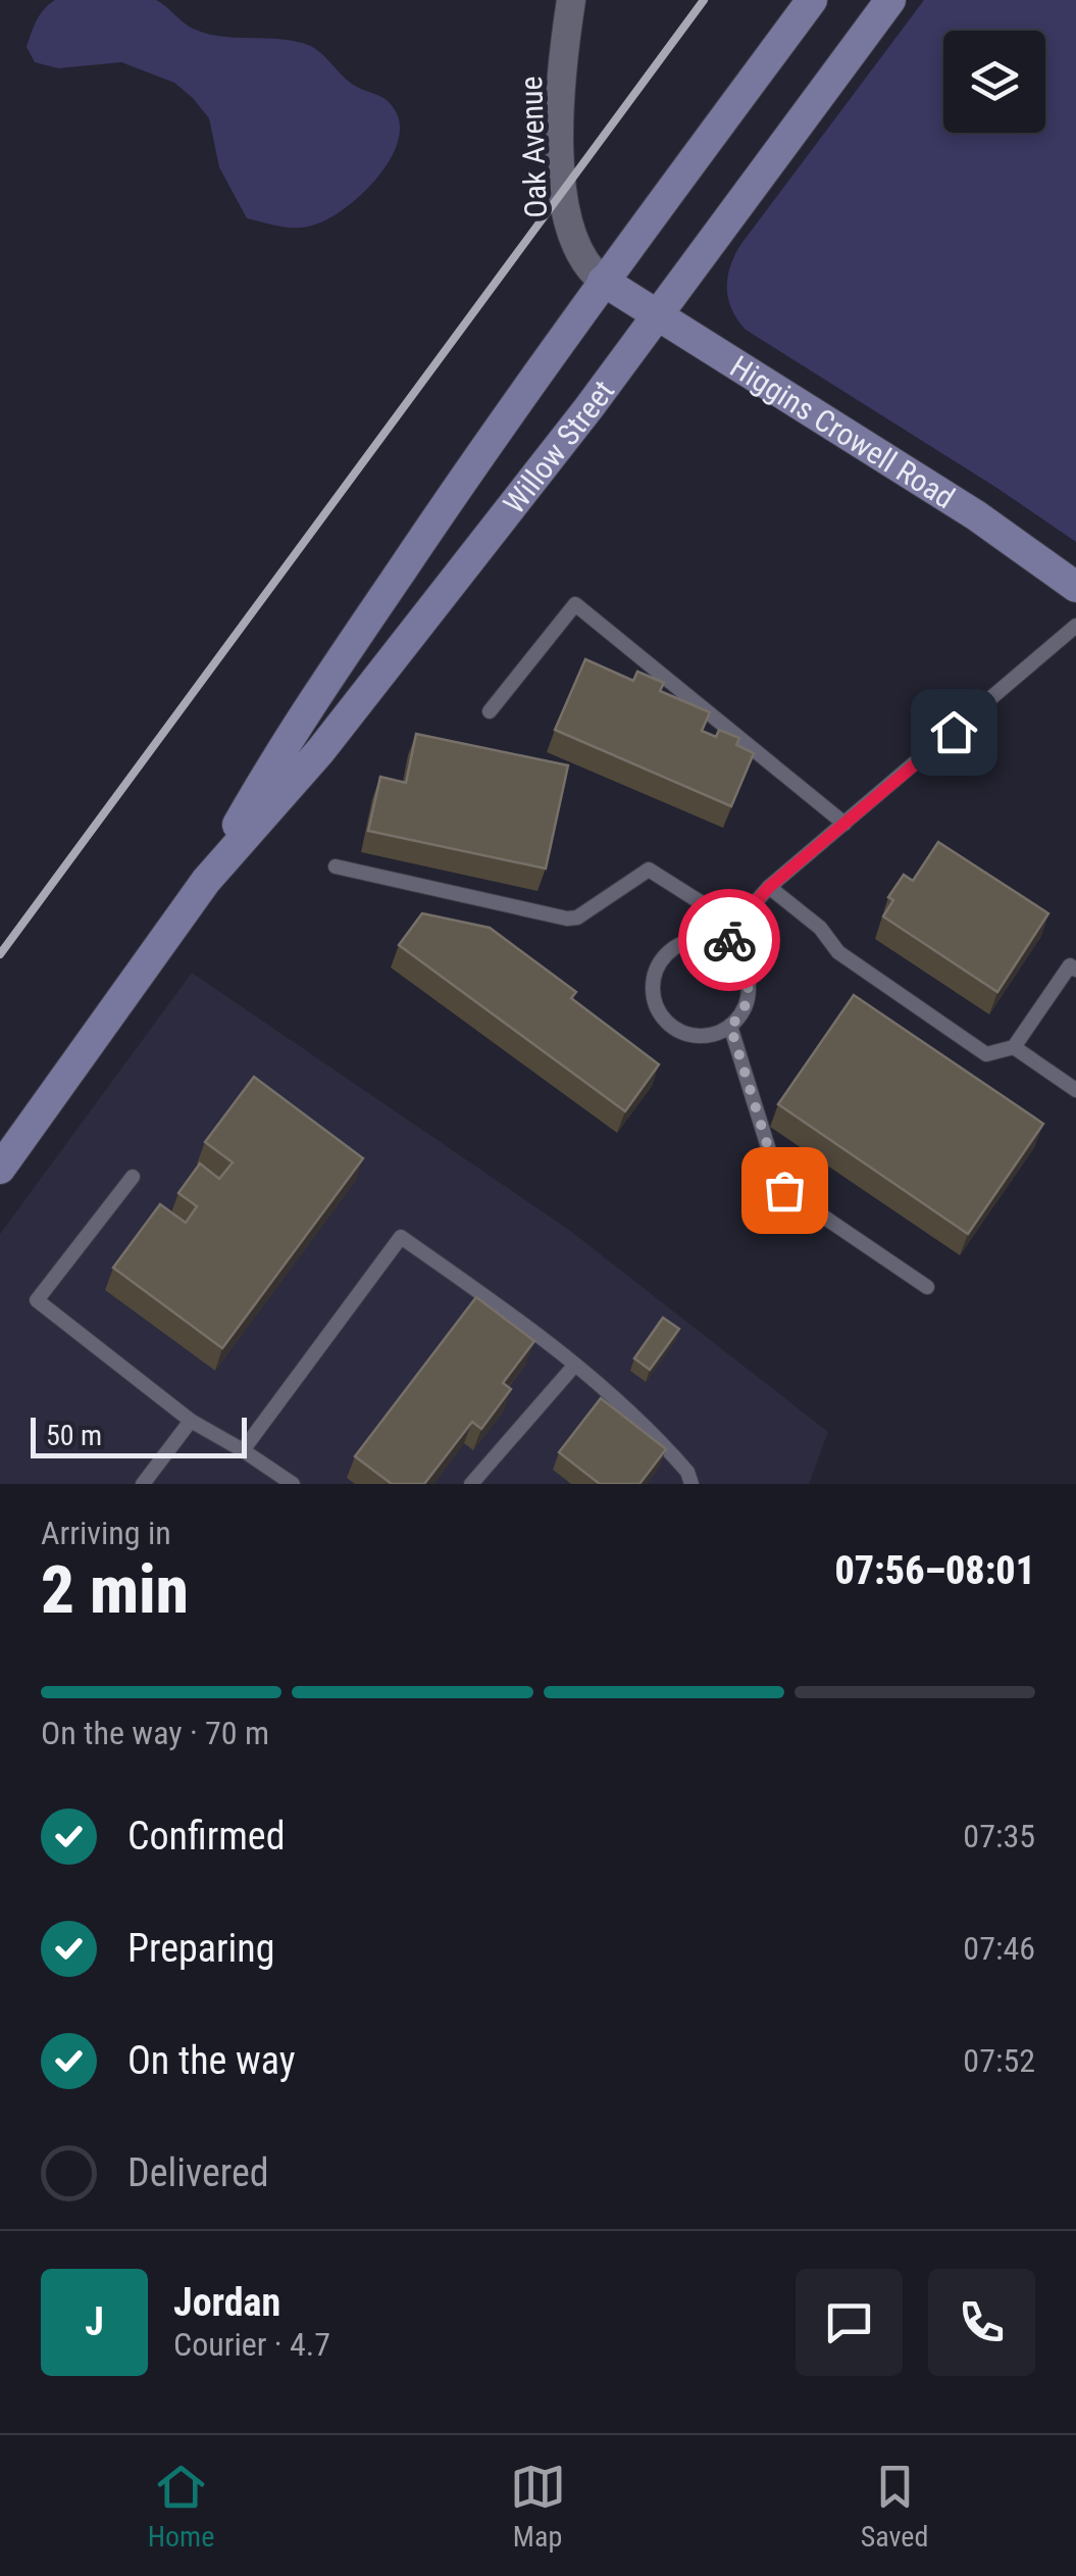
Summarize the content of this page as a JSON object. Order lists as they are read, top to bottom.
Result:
{
  "streets": {
    "main road": ["Higgins Crowell Road", "Willow Street"],
    "street": ["Oak Avenue"]
  },
  "crossings": [
    ["Oak Avenue", "Higgins Crowell Road"],
    ["Oak Avenue", "Willow Street"],
    ["Higgins Crowell Road", "Willow Street"]
  ],
  "scale_bar": "50 m",
  "page": {
    "scale": "50 m",
    "heading": ["2 min", "Arriving in", "07:56–08:01"],
    "panel": ["Jordan", "Courier · 4.7"],
    "bar": "On the way · 70 m",
    "list": [
      ["Confirmed", "07:35"],
      ["Preparing", "07:46"],
      ["On the way", "07:52"],
      "Delivered"
    ],
    "round": "J",
    "tabs": ["Home", "Map", "Saved"]
  }
}
